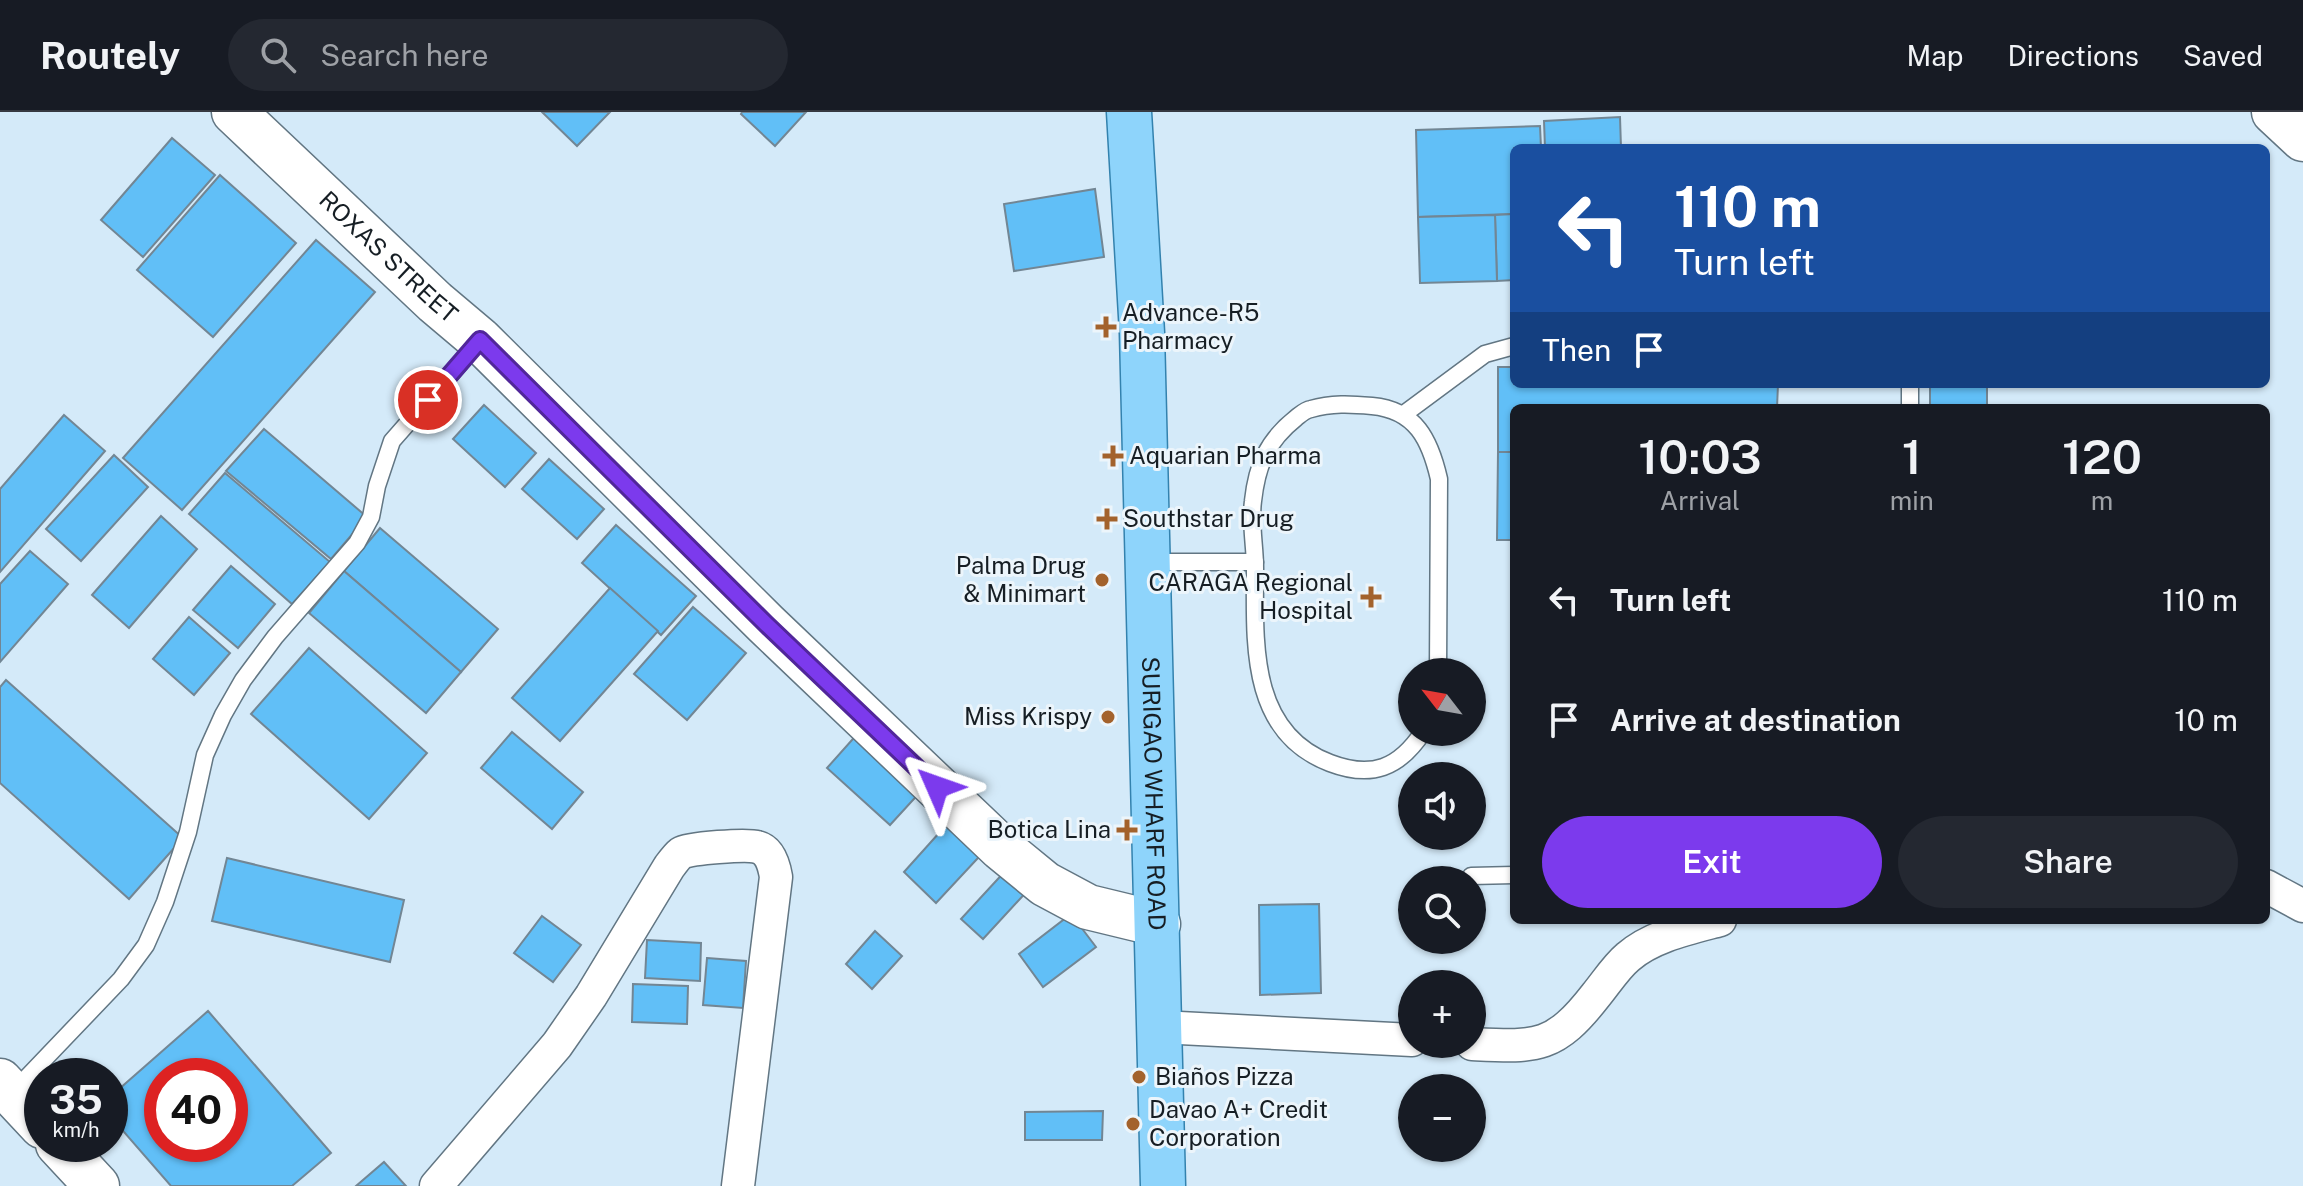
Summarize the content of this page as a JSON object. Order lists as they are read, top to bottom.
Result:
{
  "streets": {
    "main road": ["SURIGAO WHARF ROAD"],
    "street": ["ROXAS STREET"]
  },
  "crossings": [
    ["ROXAS STREET", "SURIGAO WHARF ROAD"]
  ],
  "places": {
    "health": [
      "Advance-R5 Pharmacy",
      "Aquarian Pharma",
      "Southstar Drug",
      "CARAGA Regional Hospital",
      "Botica Lina"
    ],
    "other": [
      "Palma Drug & Minimart",
      "Miss Krispy",
      "Biaños Pizza",
      "Davao A+ Credit Corporation"
    ]
  },
  "north": "top left",
  "page": {
    "header": "Routely",
    "search": "Search here",
    "nav": ["Map", "Directions", "Saved"],
    "turn": ["110 m", "Turn left"],
    "then": "Then",
    "eta": [
      "10:03",
      "Arrival",
      "1",
      "min",
      "120",
      "m"
    ],
    "list": [
      {
        "name": "Turn left",
        "value": "110 m"
      },
      {
        "name": "Arrive at destination",
        "value": "10 m"
      }
    ],
    "map_buttons": ["+", "−"],
    "buttons": ["Exit", "Share"],
    "speed": "35 km/h",
    "limit": "40"
  }
}
